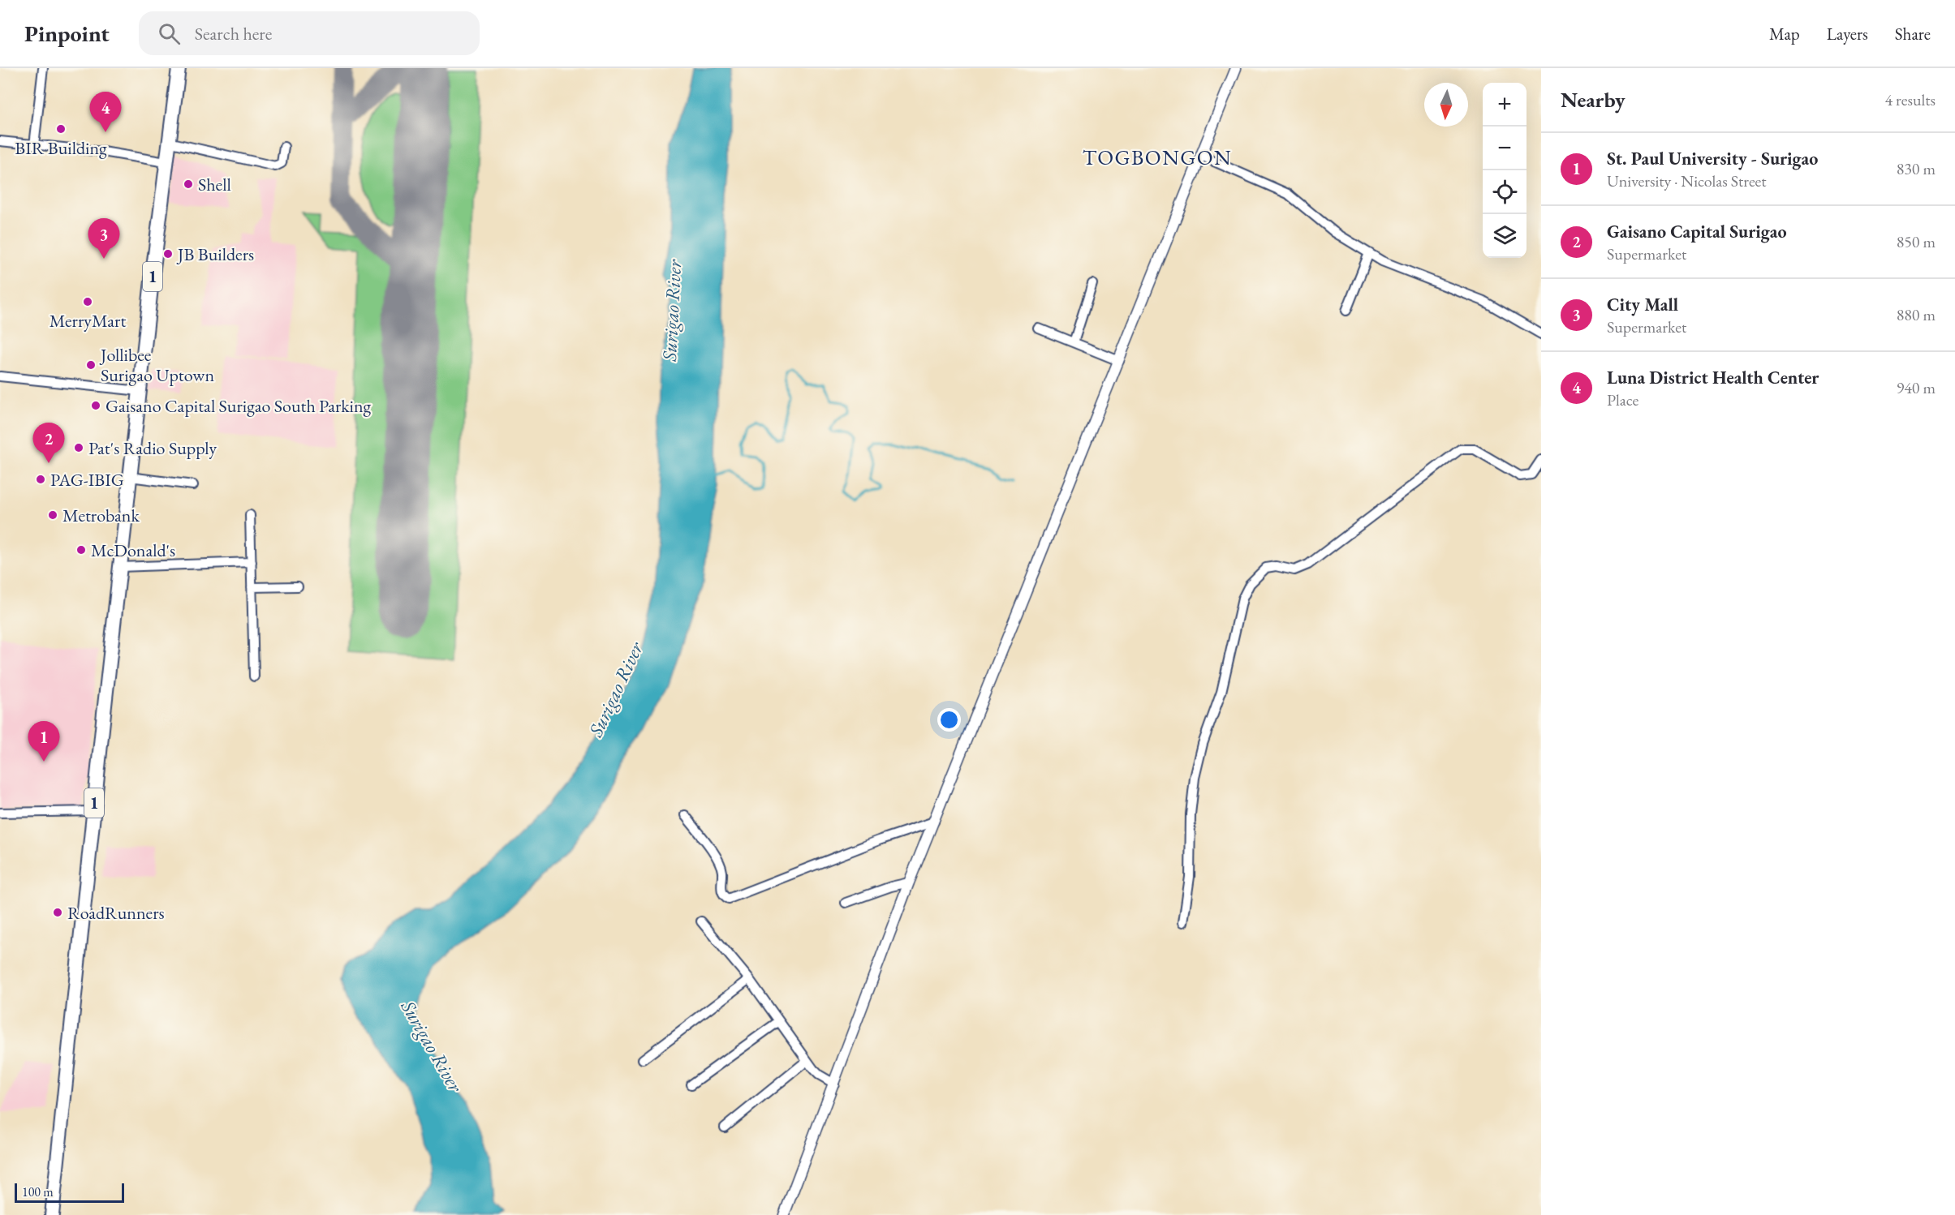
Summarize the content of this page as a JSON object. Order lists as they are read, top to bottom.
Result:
{
  "streets": {
    "highway": ["1"]
  },
  "districts": ["TOGBONGON"],
  "water": ["Surigao River"],
  "places": [
    "BIR Building",
    "Shell",
    "JB Builders",
    "MerryMart",
    "Jollibee Surigao Uptown",
    "Gaisano Capital Surigao South Parking",
    "Pat's Radio Supply",
    "PAG-IBIG",
    "Metrobank",
    "McDonald's",
    "RoadRunners"
  ],
  "scale_bar": "100 m",
  "north": "bottom",
  "page": {
    "header": "Pinpoint",
    "search": "Search here",
    "nav": ["Map", "Layers", "Share"],
    "heading": ["Nearby", "4 results"],
    "map_buttons": ["+", "−"],
    "pins": [
      "4",
      "3",
      "2",
      "1"
    ],
    "list": [
      {
        "mark": "1",
        "name": "St. Paul University - Surigao",
        "note": "University · Nicolas Street",
        "value": "830 m"
      },
      {
        "mark": "2",
        "name": "Gaisano Capital Surigao",
        "note": "Supermarket",
        "value": "850 m"
      },
      {
        "mark": "3",
        "name": "City Mall",
        "note": "Supermarket",
        "value": "880 m"
      },
      {
        "mark": "4",
        "name": "Luna District Health Center",
        "note": "Place",
        "value": "940 m"
      }
    ],
    "scale": "100 m"
  }
}
